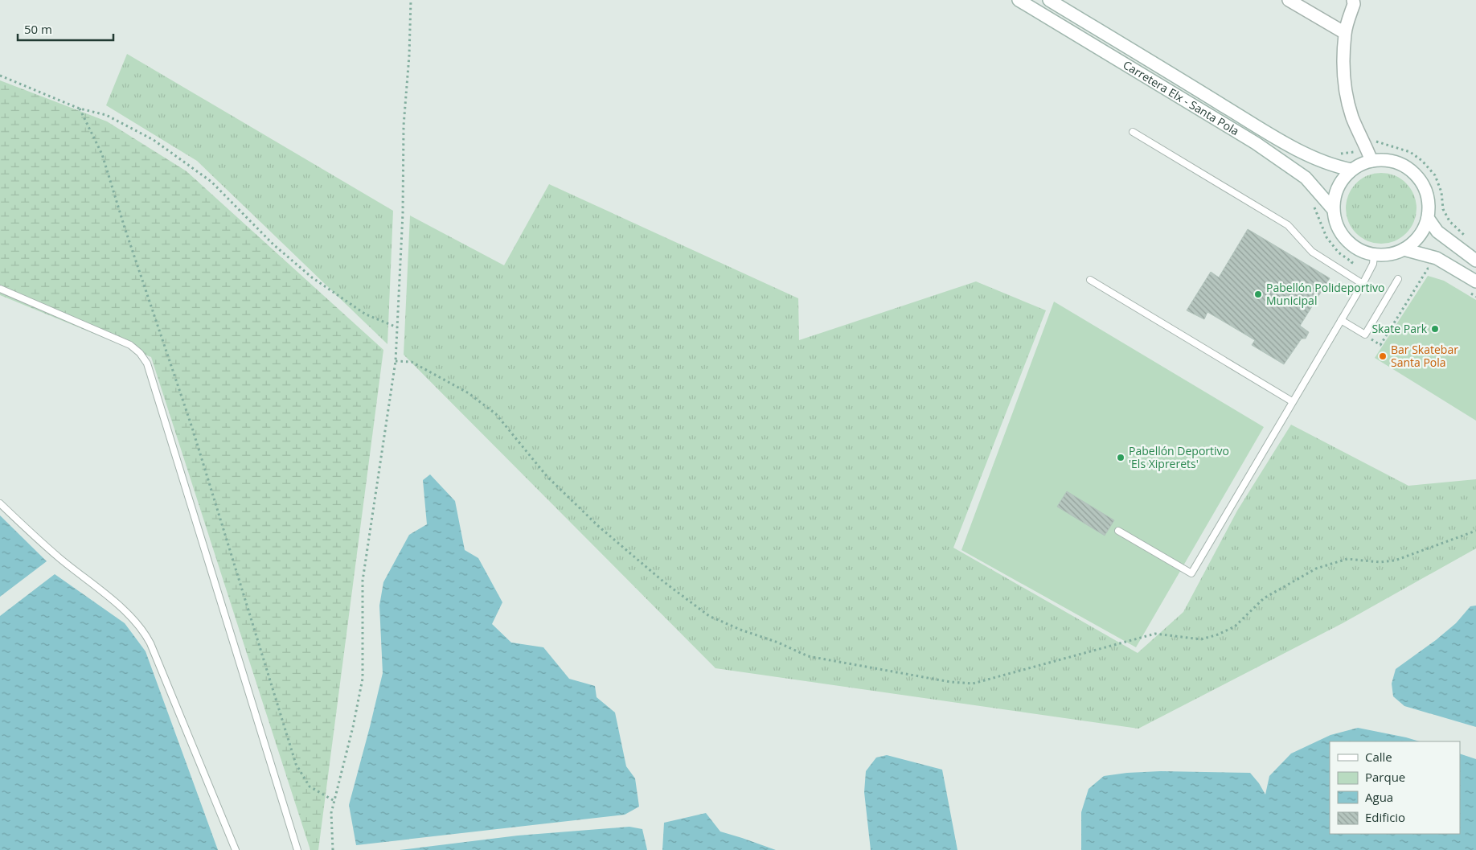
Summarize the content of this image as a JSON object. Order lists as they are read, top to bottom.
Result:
{
  "streets": {
    "main road": ["Carretera Elx - Santa Pola"]
  },
  "places": [
    "Pabellón Polideportivo Municipal",
    "Skate Park",
    "Bar Skatebar Santa Pola",
    "Pabellón Deportivo 'Els Xiprerets'"
  ],
  "legend": [
    "Calle",
    "Parque",
    "Agua",
    "Edificio"
  ],
  "scale_bar": "50 m"
}
